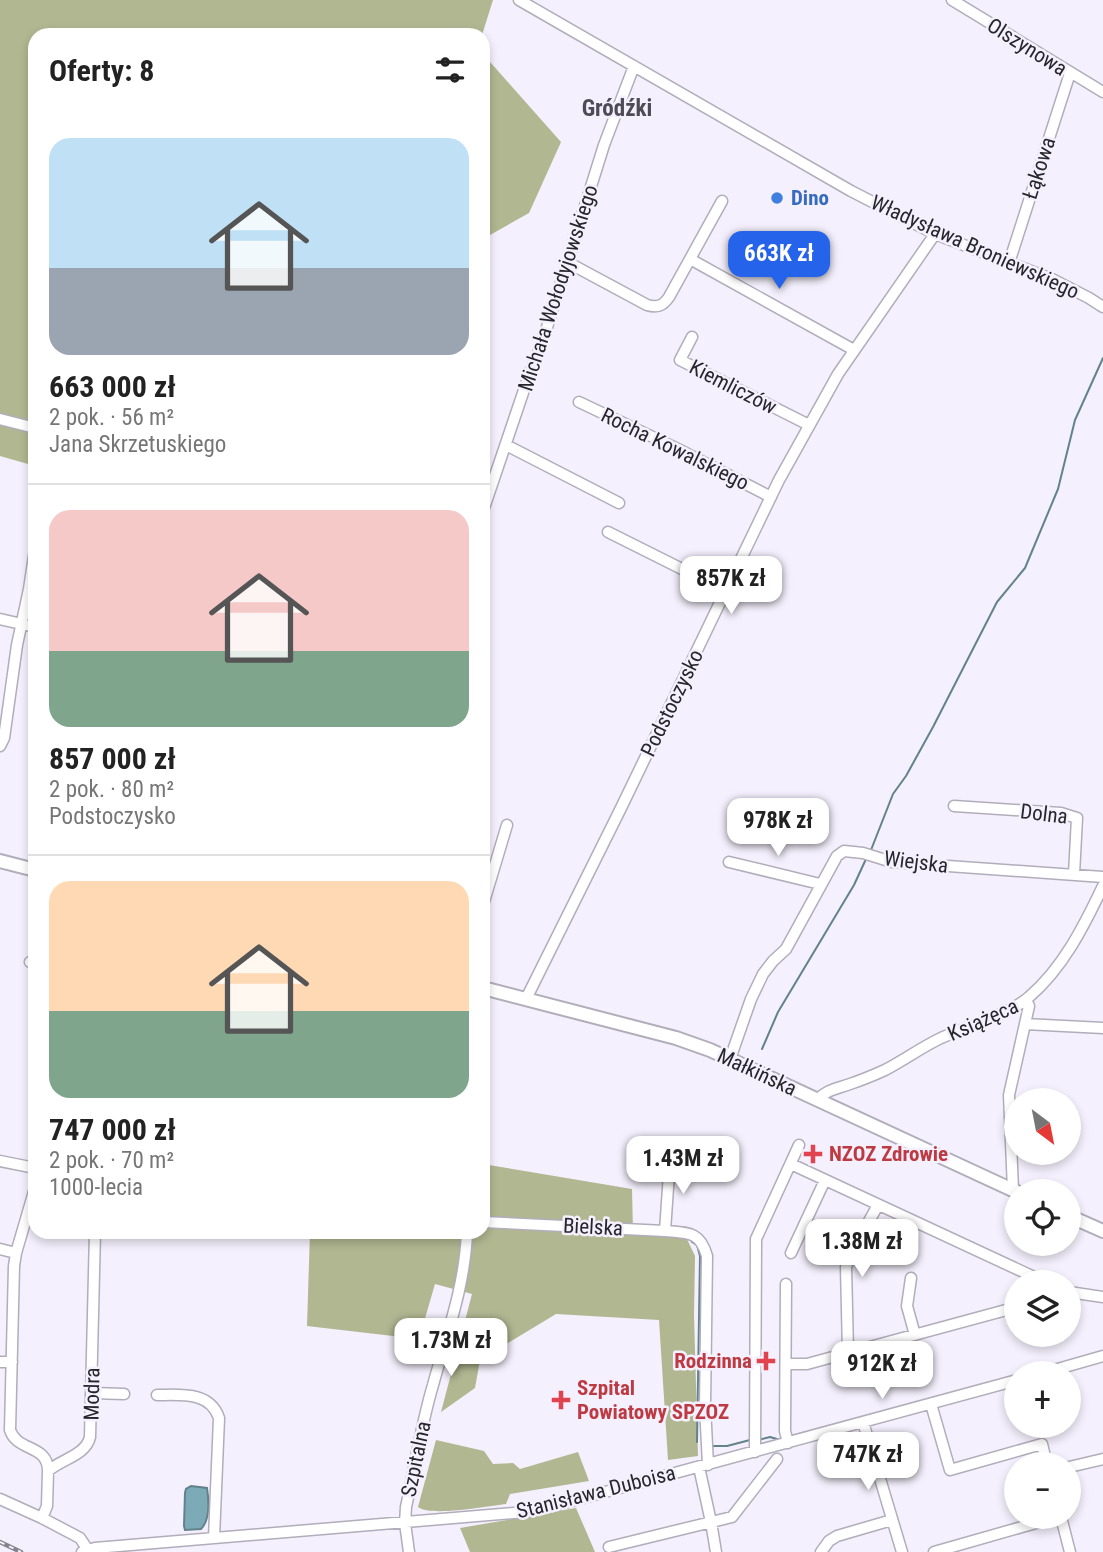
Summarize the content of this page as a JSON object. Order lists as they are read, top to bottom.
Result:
{
  "streets": {
    "main road": ["Małkińska"],
    "street": [
      "Olszynowa",
      "Łąkowa",
      "Władysława Broniewskiego",
      "Michała Wołodyjowskiego",
      "Kiemliczów",
      "Rocha Kowalskiego",
      "Podstoczysko",
      "Dolna",
      "Wiejska",
      "Książęca",
      "Bielska",
      "Modra",
      "Szpitalna",
      "Stanisława Duboisa"
    ]
  },
  "crossings": [
    ["Olszynowa", "Łąkowa"],
    ["Łąkowa", "Władysława Broniewskiego"],
    ["Władysława Broniewskiego", "Michała Wołodyjowskiego"],
    ["Władysława Broniewskiego", "Podstoczysko"],
    ["Kiemliczów", "Podstoczysko"],
    ["Rocha Kowalskiego", "Podstoczysko"],
    ["Podstoczysko", "Małkińska"],
    ["Dolna", "Wiejska"],
    ["Wiejska", "Małkińska"],
    ["Książęca", "Małkińska"],
    ["Bielska", "Stanisława Duboisa"],
    ["Szpitalna", "Stanisława Duboisa"]
  ],
  "districts": ["Gródźki"],
  "places": {
    "other": ["Dino"],
    "health": ["NZOZ Zdrowie", "Rodzinna", "Szpital Powiatowy SPZOZ"]
  },
  "north": "bottom right",
  "page": {
    "heading": "Oferty: 8",
    "list": [
      {
        "name": "663 000 zł",
        "note": "2 pok. · 56 m² · Jana Skrzetuskiego"
      },
      {
        "name": "857 000 zł",
        "note": "2 pok. · 80 m² · Podstoczysko"
      },
      {
        "name": "747 000 zł",
        "note": "2 pok. · 70 m² · 1000-lecia"
      }
    ],
    "price": [
      "663K zł",
      "857K zł",
      "978K zł",
      "1.43M zł",
      "1.38M zł",
      "1.73M zł",
      "912K zł",
      "747K zł"
    ],
    "map_buttons": ["+", "−"]
  }
}
